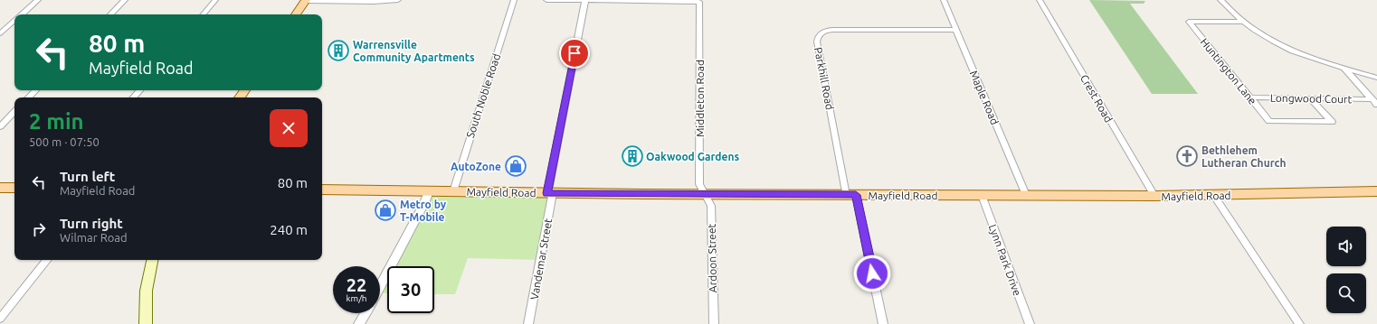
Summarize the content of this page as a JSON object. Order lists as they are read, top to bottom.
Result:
{
  "streets": {
    "main road": ["Mayfield Road"],
    "street": [
      "Huntington Lane",
      "Parkhill Road",
      "South Noble Road",
      "Maple Road",
      "Middleton Road",
      "Crest Road",
      "Longwood Court",
      "Ardoon Street",
      "Vandemar Street",
      "Lynn Park Drive"
    ]
  },
  "crossings": [
    ["Huntington Lane", "Longwood Court"],
    ["Parkhill Road", "Maple Road"],
    ["Parkhill Road", "Mayfield Road"],
    ["South Noble Road", "Mayfield Road"],
    ["Maple Road", "Mayfield Road"],
    ["Middleton Road", "Mayfield Road"],
    ["Middleton Road", "Ardoon Street"],
    ["Middleton Road", "Vandemar Street"],
    ["Crest Road", "Mayfield Road"],
    ["Mayfield Road", "Ardoon Street"],
    ["Mayfield Road", "Vandemar Street"],
    ["Mayfield Road", "Lynn Park Drive"]
  ],
  "places": {
    "building": ["Warrensville Community Apartments", "Oakwood Gardens"],
    "church": ["Bethlehem Lutheran Church"],
    "shop": ["AutoZone", "Metro by T-Mobile"]
  },
  "page": {
    "turn": ["80 m", "Mayfield Road"],
    "heading": ["2 min", "500 m · 07:50"],
    "list": [
      {
        "name": "Turn left",
        "note": "Mayfield Road",
        "value": "80 m"
      },
      {
        "name": "Turn right",
        "note": "Wilmar Road",
        "value": "240 m"
      }
    ],
    "speed": "22 km/h",
    "limit": "30"
  }
}
